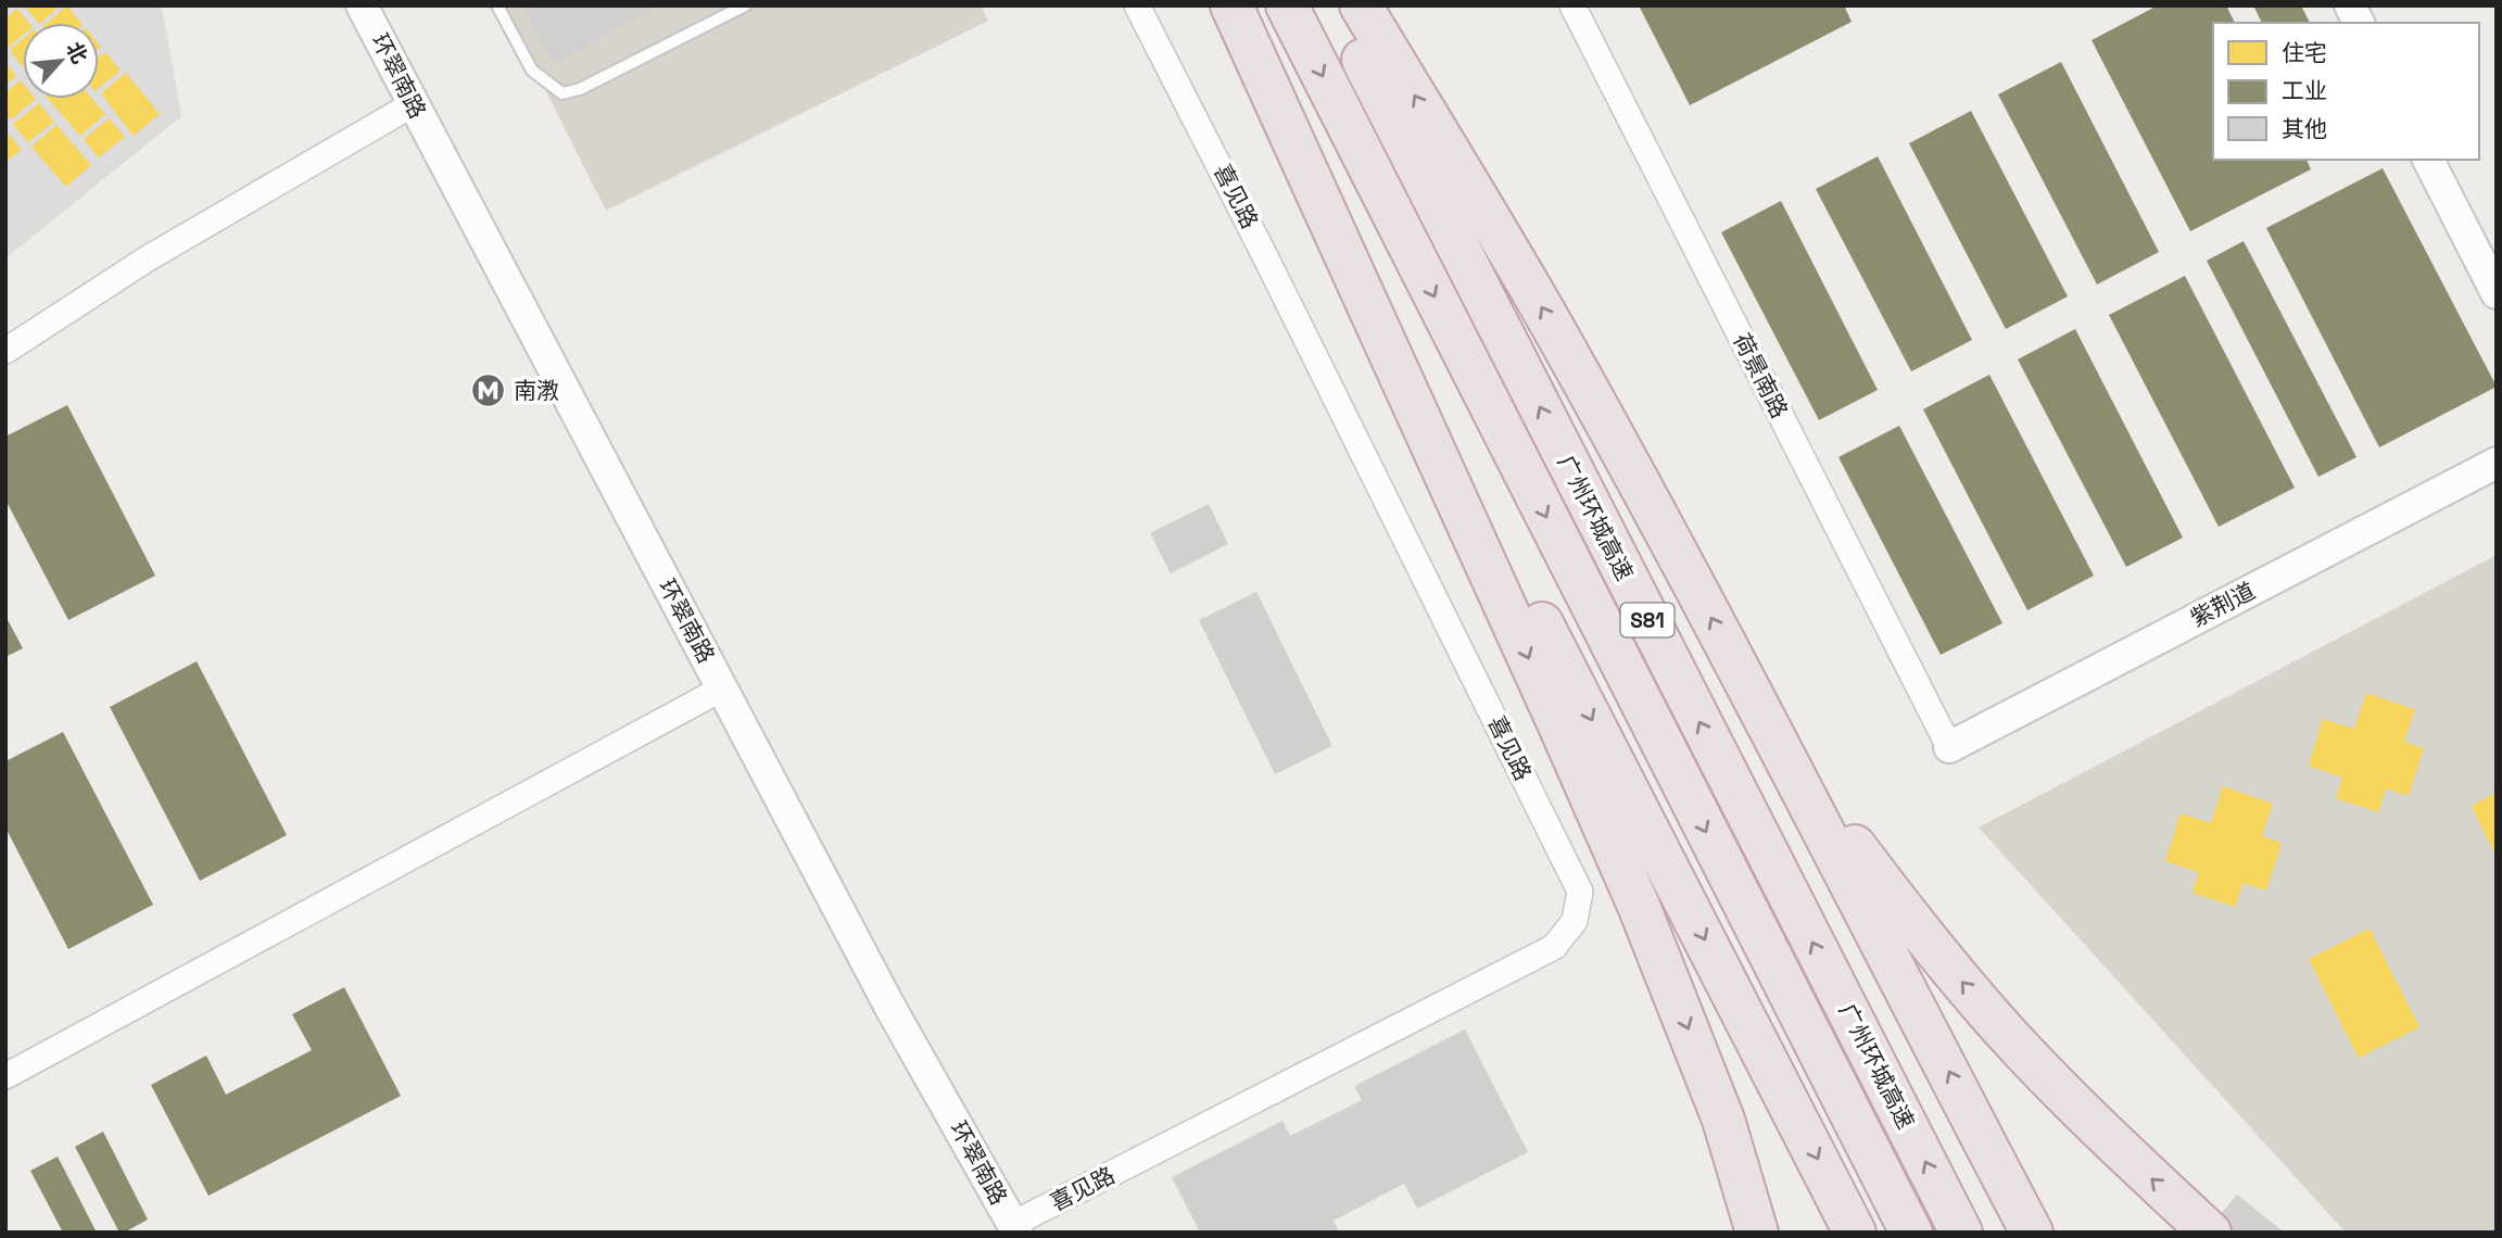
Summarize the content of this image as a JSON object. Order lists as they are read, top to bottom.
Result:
{
  "streets": {
    "highway": ["广州环城高速", "S81"],
    "street": [
      "环翠南路",
      "喜见路",
      "荷景南路",
      "紫荆道"
    ]
  },
  "crossings": [
    ["环翠南路", "喜见路"],
    ["荷景南路", "紫荆道"]
  ],
  "places": {
    "metro station": ["南漖"]
  },
  "legend": ["住宅", "工业", "其他"],
  "north": "top right"
}
